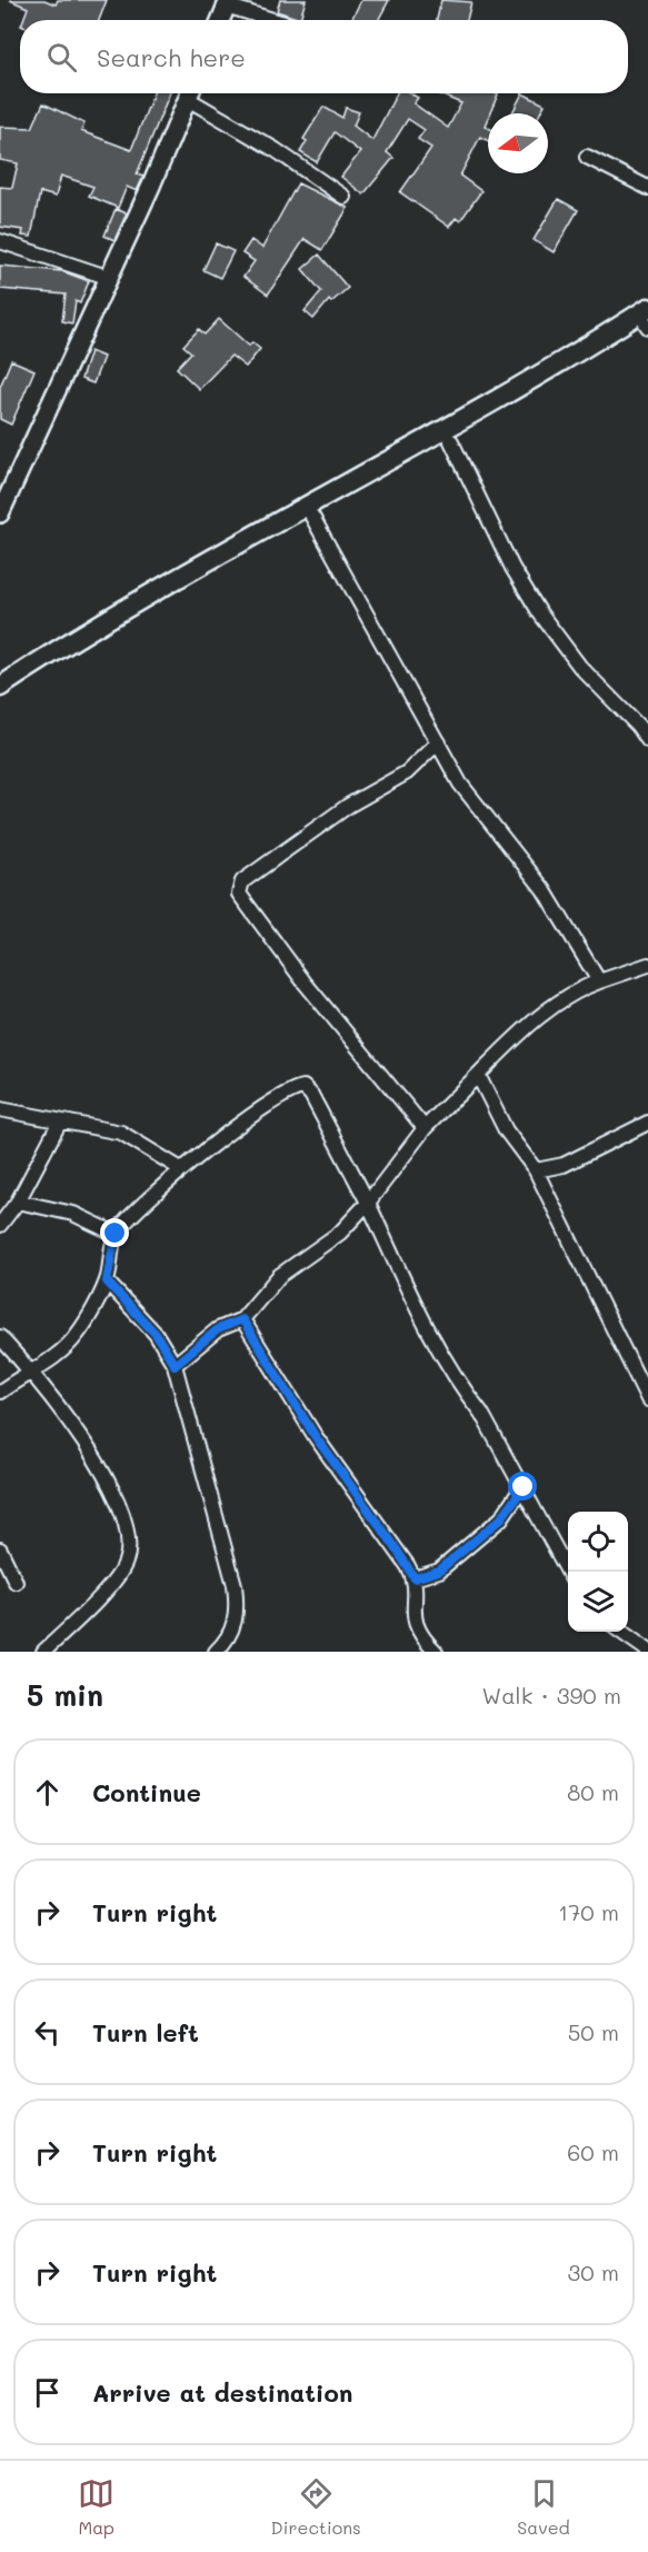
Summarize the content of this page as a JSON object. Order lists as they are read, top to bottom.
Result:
{
  "north": "left",
  "page": {
    "search": "Search here",
    "heading": ["5 min", "Walk · 390 m"],
    "list": [
      ["Continue", "80 m"],
      ["Turn right", "170 m"],
      ["Turn left", "50 m"],
      ["Turn right", "60 m"],
      ["Turn right", "30 m"],
      "Arrive at destination"
    ],
    "nav": ["Map", "Directions", "Saved"]
  }
}
